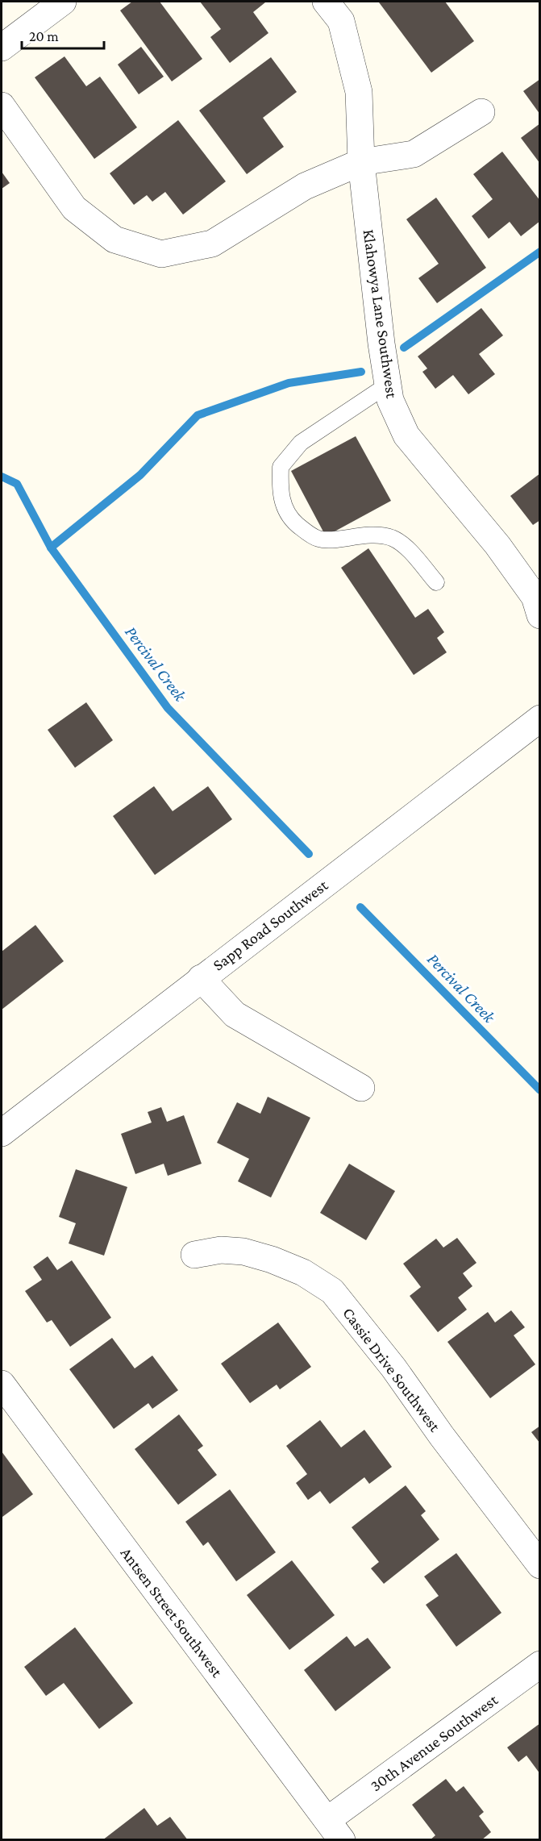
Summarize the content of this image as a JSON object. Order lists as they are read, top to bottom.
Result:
{
  "streets": {
    "street": [
      "Klahowya Lane Southwest",
      "Sapp Road Southwest",
      "Cassie Drive Southwest",
      "Antsen Street Southwest",
      "30th Avenue Southwest"
    ]
  },
  "crossings": [
    ["Antsen Street Southwest", "30th Avenue Southwest"]
  ],
  "water": ["Percival Creek"],
  "scale_bar": "20 m"
}
